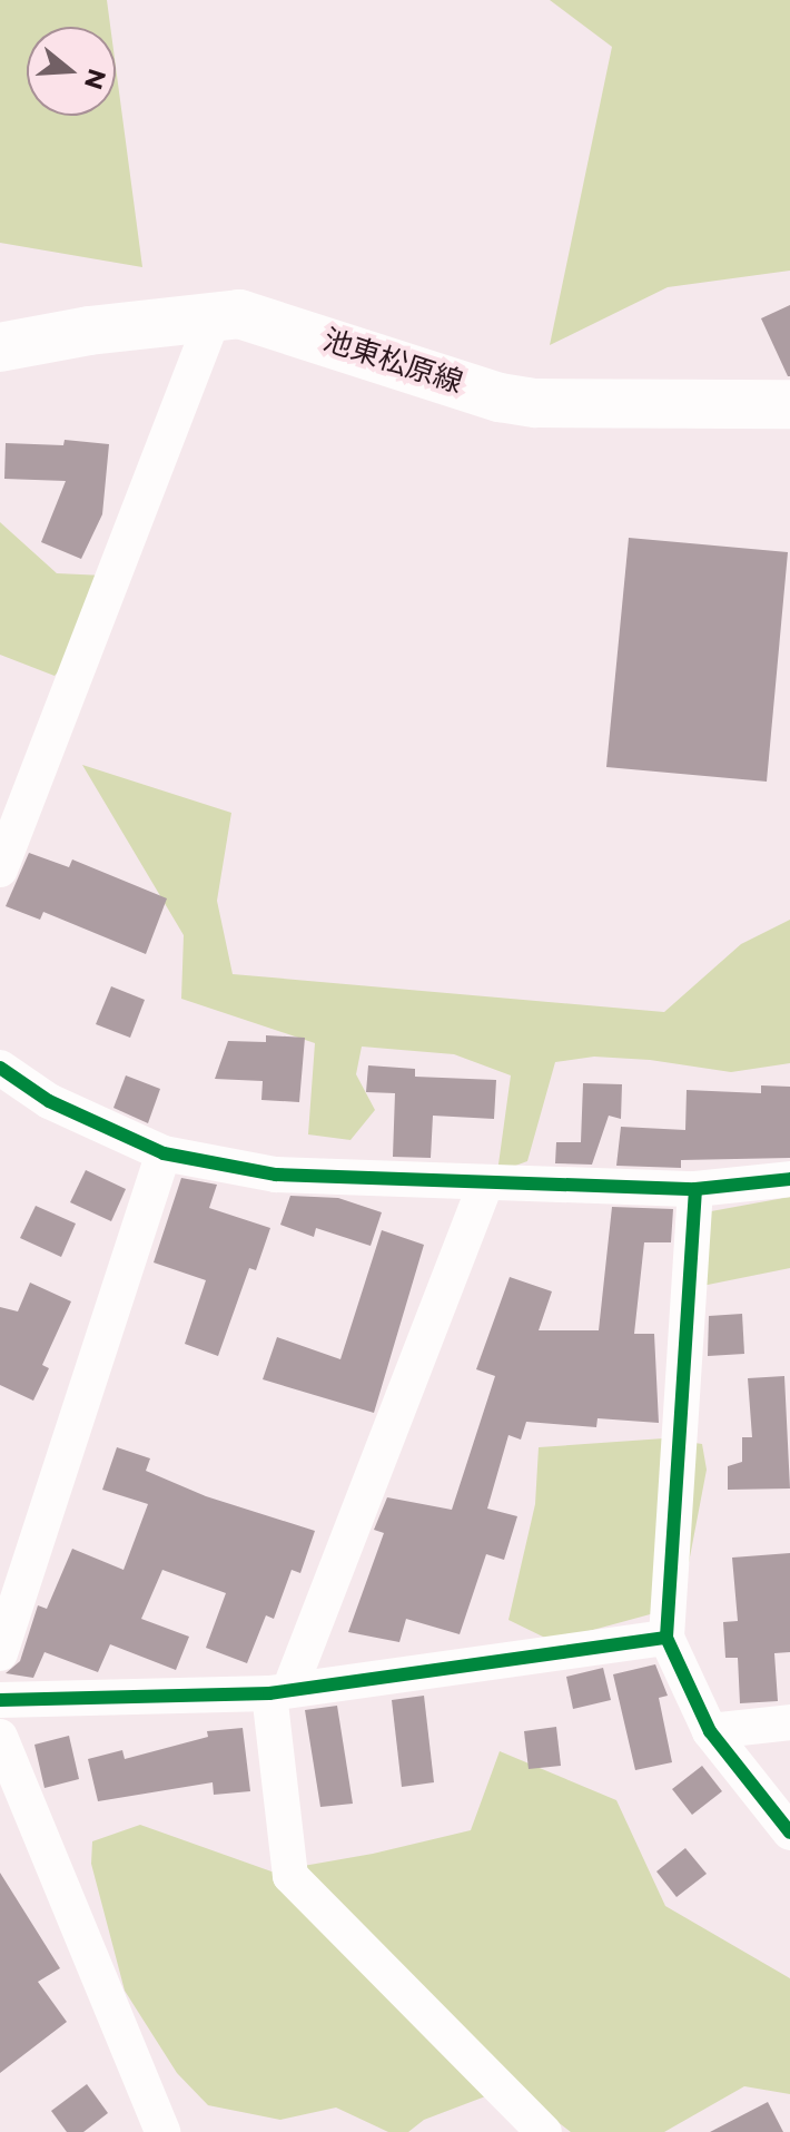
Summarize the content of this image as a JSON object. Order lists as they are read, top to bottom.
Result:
{
  "streets": {
    "main road": ["池東松原線"]
  },
  "north": "right"
}
